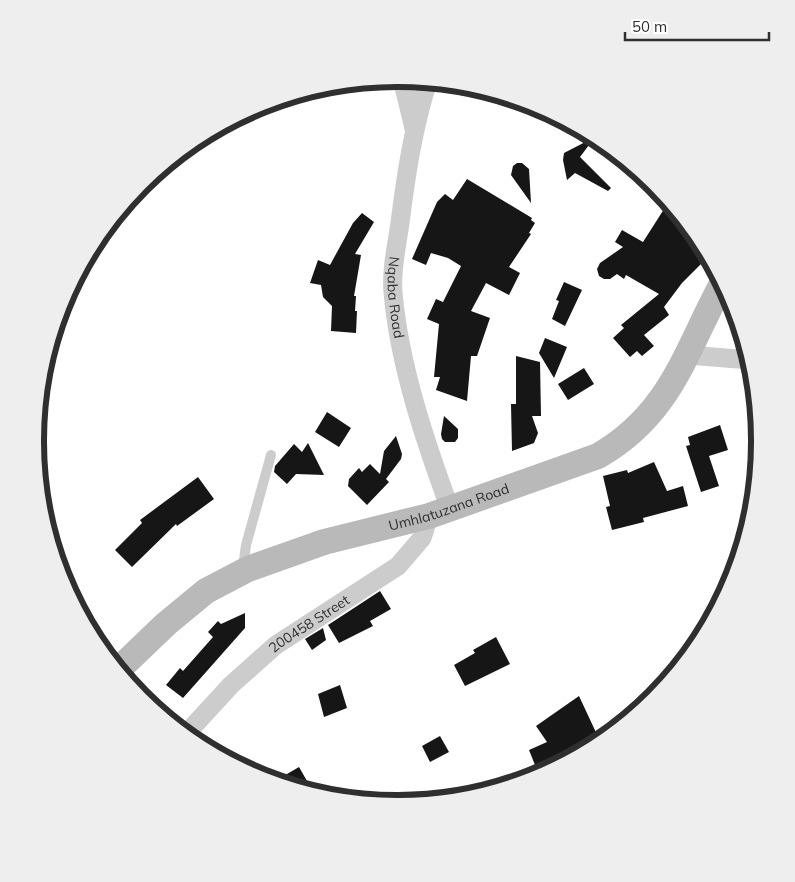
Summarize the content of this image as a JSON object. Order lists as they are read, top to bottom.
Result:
{
  "streets": {
    "street": ["Nqaba Road", "Umhlatuzana Road", "200458 Street"]
  },
  "crossings": [
    ["Nqaba Road", "Umhlatuzana Road"],
    ["Nqaba Road", "200458 Street"],
    ["Umhlatuzana Road", "200458 Street"]
  ],
  "scale_bar": "50 m"
}
